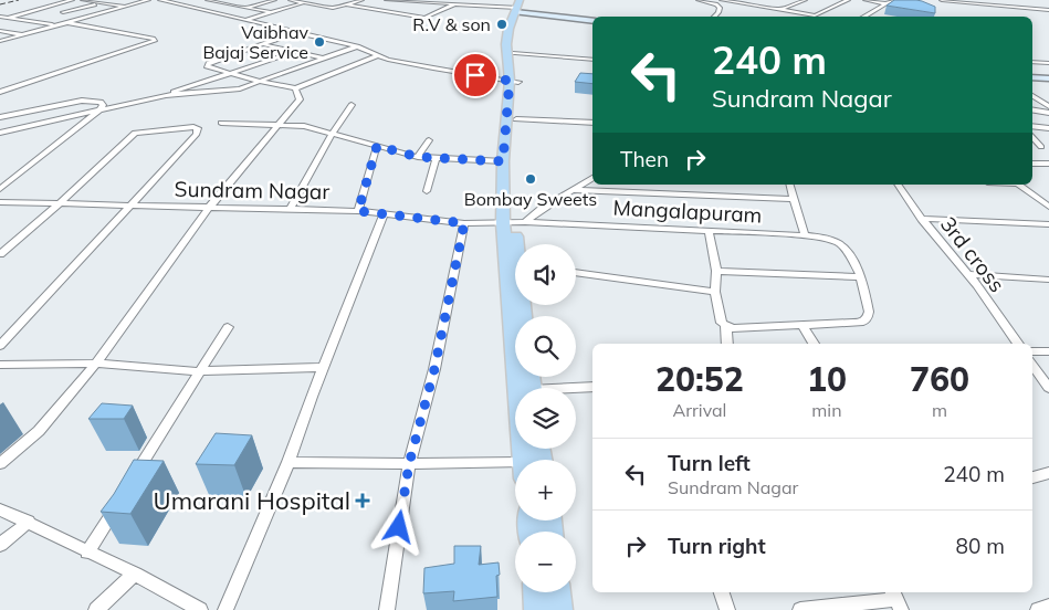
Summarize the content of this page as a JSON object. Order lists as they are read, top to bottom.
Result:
{
  "streets": {
    "street": ["Sundram Nagar", "Mangalapuram", "3rd cross"]
  },
  "crossings": [
    ["Sundram Nagar", "Mangalapuram"]
  ],
  "places": {
    "other": ["R.V & son", "Vaibhav Bajaj Service", "Bombay Sweets"],
    "health": ["Umarani Hospital"]
  },
  "page": {
    "turn": ["240 m", "Sundram Nagar"],
    "then": "Then",
    "map_buttons": ["+", "−"],
    "eta": [
      "20:52",
      "Arrival",
      "10",
      "min",
      "760",
      "m"
    ],
    "list": [
      {
        "name": "Turn left",
        "note": "Sundram Nagar",
        "value": "240 m"
      },
      {
        "name": "Turn right",
        "value": "80 m"
      }
    ]
  }
}
